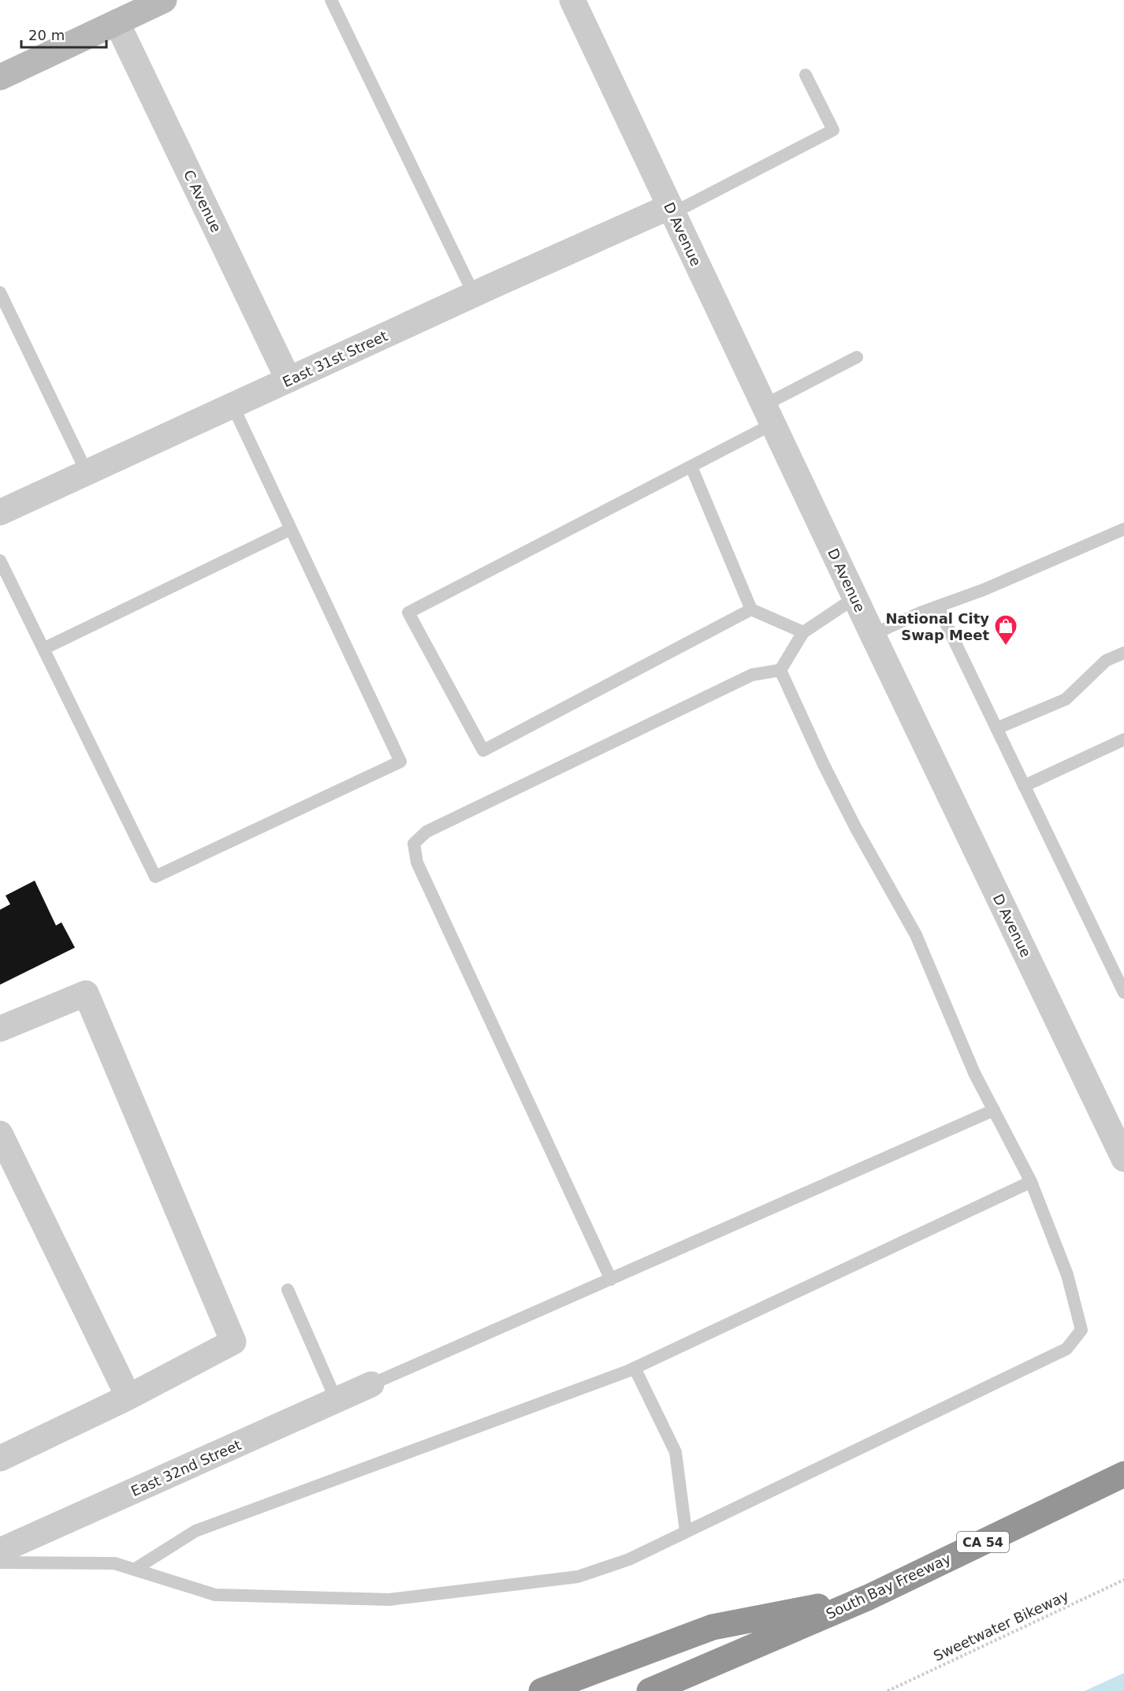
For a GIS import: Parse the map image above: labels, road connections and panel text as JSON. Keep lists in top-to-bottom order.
{
  "streets": {
    "highway": ["CA 54", "South Bay Freeway"],
    "street": [
      "C Avenue",
      "D Avenue",
      "East 31st Street",
      "East 32nd Street"
    ],
    "path": ["Sweetwater Bikeway"]
  },
  "crossings": [
    ["C Avenue", "East 31st Street"],
    ["D Avenue", "East 31st Street"]
  ],
  "places": {
    "shop": ["National City Swap Meet"]
  },
  "scale_bar": "20 m"
}
